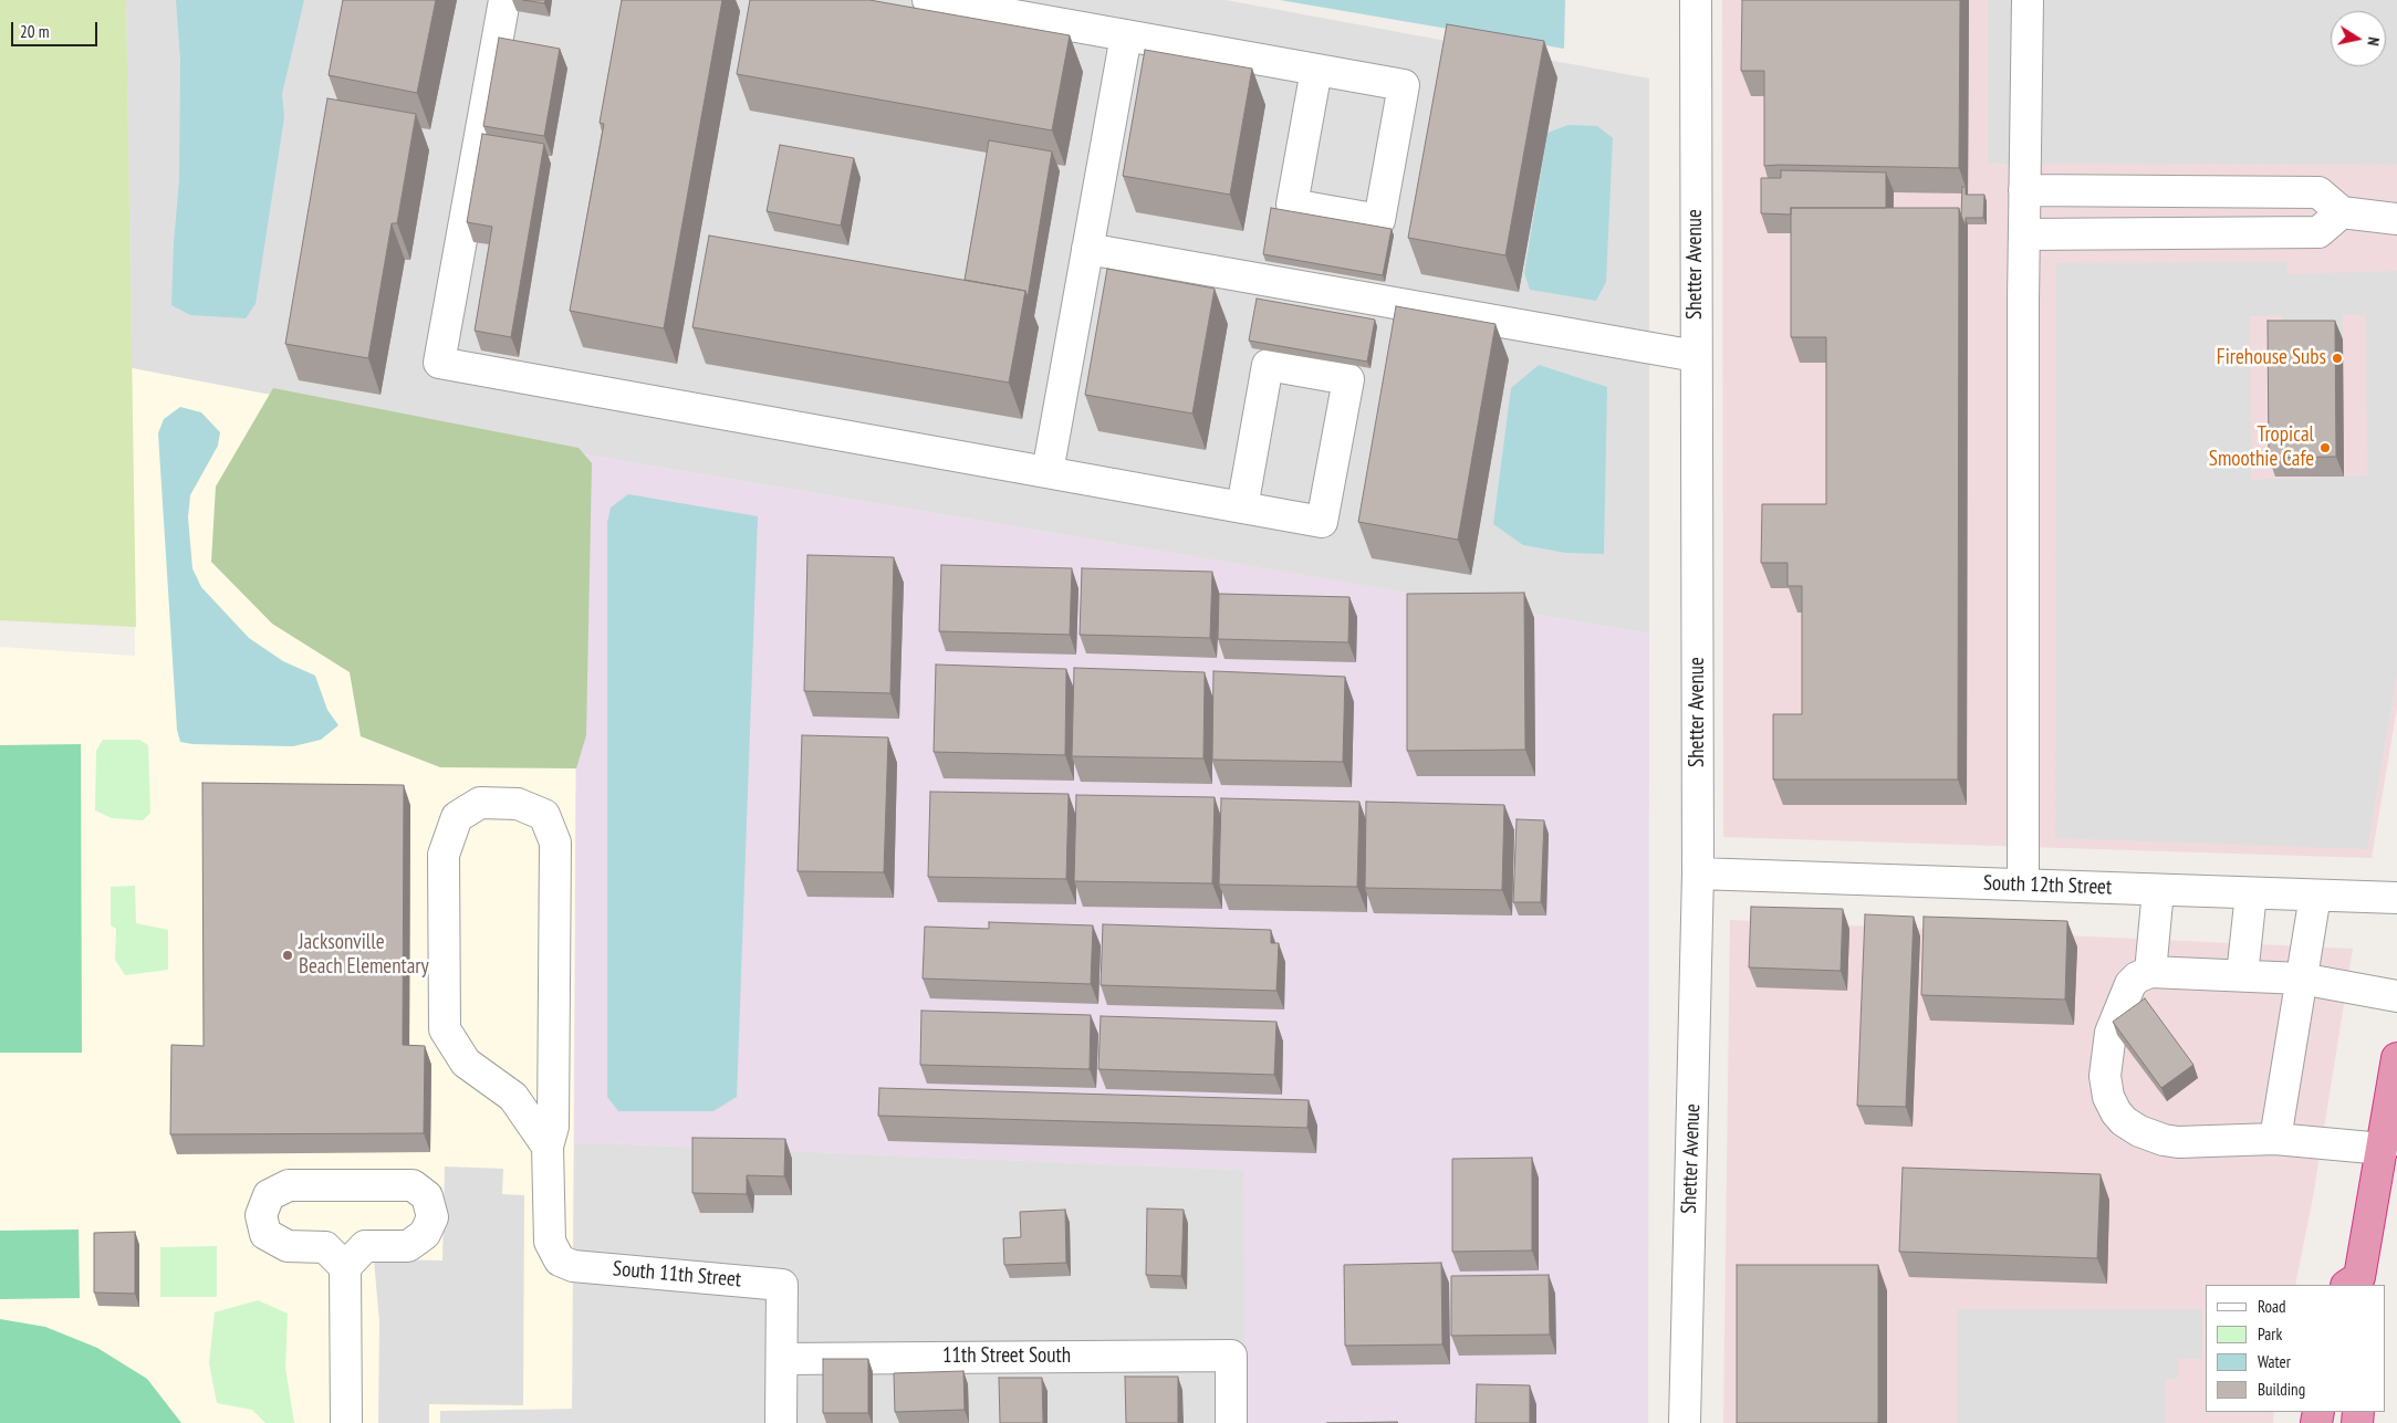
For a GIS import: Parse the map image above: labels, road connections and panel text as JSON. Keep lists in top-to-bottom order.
{
  "streets": {
    "street": [
      "Shetter Avenue",
      "South 12th Street",
      "South 11th Street",
      "11th Street South"
    ]
  },
  "crossings": [
    ["Shetter Avenue", "South 12th Street"],
    ["South 11th Street", "11th Street South"]
  ],
  "places": ["Firehouse Subs", "Tropical Smoothie Cafe", "Jacksonville Beach Elementary"],
  "legend": [
    "Road",
    "Park",
    "Water",
    "Building"
  ],
  "scale_bar": "20 m",
  "north": "right"
}
